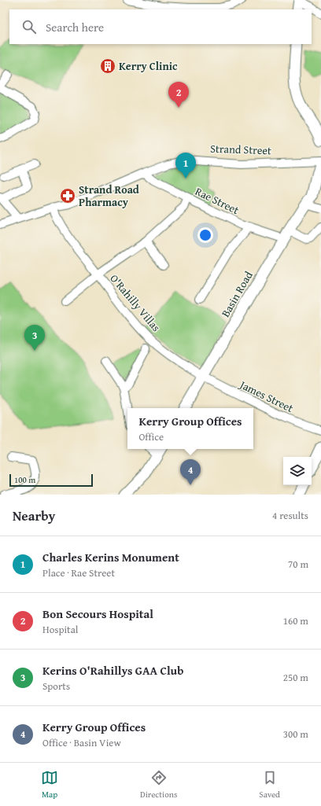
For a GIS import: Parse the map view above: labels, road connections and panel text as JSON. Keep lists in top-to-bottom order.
{
  "streets": {
    "main road": ["Basin Road"],
    "street": [
      "Strand Street",
      "Rae Street",
      "O'Rahilly Villas",
      "James Street"
    ]
  },
  "crossings": [
    ["Strand Street", "Rae Street"],
    ["Strand Street", "Basin Road"],
    ["Strand Street", "O'Rahilly Villas"],
    ["Rae Street", "Basin Road"],
    ["Rae Street", "O'Rahilly Villas"],
    ["Basin Road", "O'Rahilly Villas"],
    ["Basin Road", "James Street"],
    ["O'Rahilly Villas", "James Street"]
  ],
  "places": {
    "building": ["Kerry Clinic"],
    "pharmacy": ["Strand Road Pharmacy"]
  },
  "scale_bar": "100 m",
  "page": {
    "search": "Search here",
    "pins": [
      "2",
      "1",
      "3",
      "4"
    ],
    "popup": ["Kerry Group Offices", "Office"],
    "scale": "100 m",
    "heading": ["Nearby", "4 results"],
    "list": [
      {
        "mark": "1",
        "name": "Charles Kerins Monument",
        "note": "Place · Rae Street",
        "value": "70 m"
      },
      {
        "mark": "2",
        "name": "Bon Secours Hospital",
        "note": "Hospital",
        "value": "160 m"
      },
      {
        "mark": "3",
        "name": "Kerins O'Rahillys GAA Club",
        "note": "Sports",
        "value": "250 m"
      },
      {
        "mark": "4",
        "name": "Kerry Group Offices",
        "note": "Office · Basin View",
        "value": "300 m"
      }
    ],
    "nav": ["Map", "Directions", "Saved"]
  }
}
